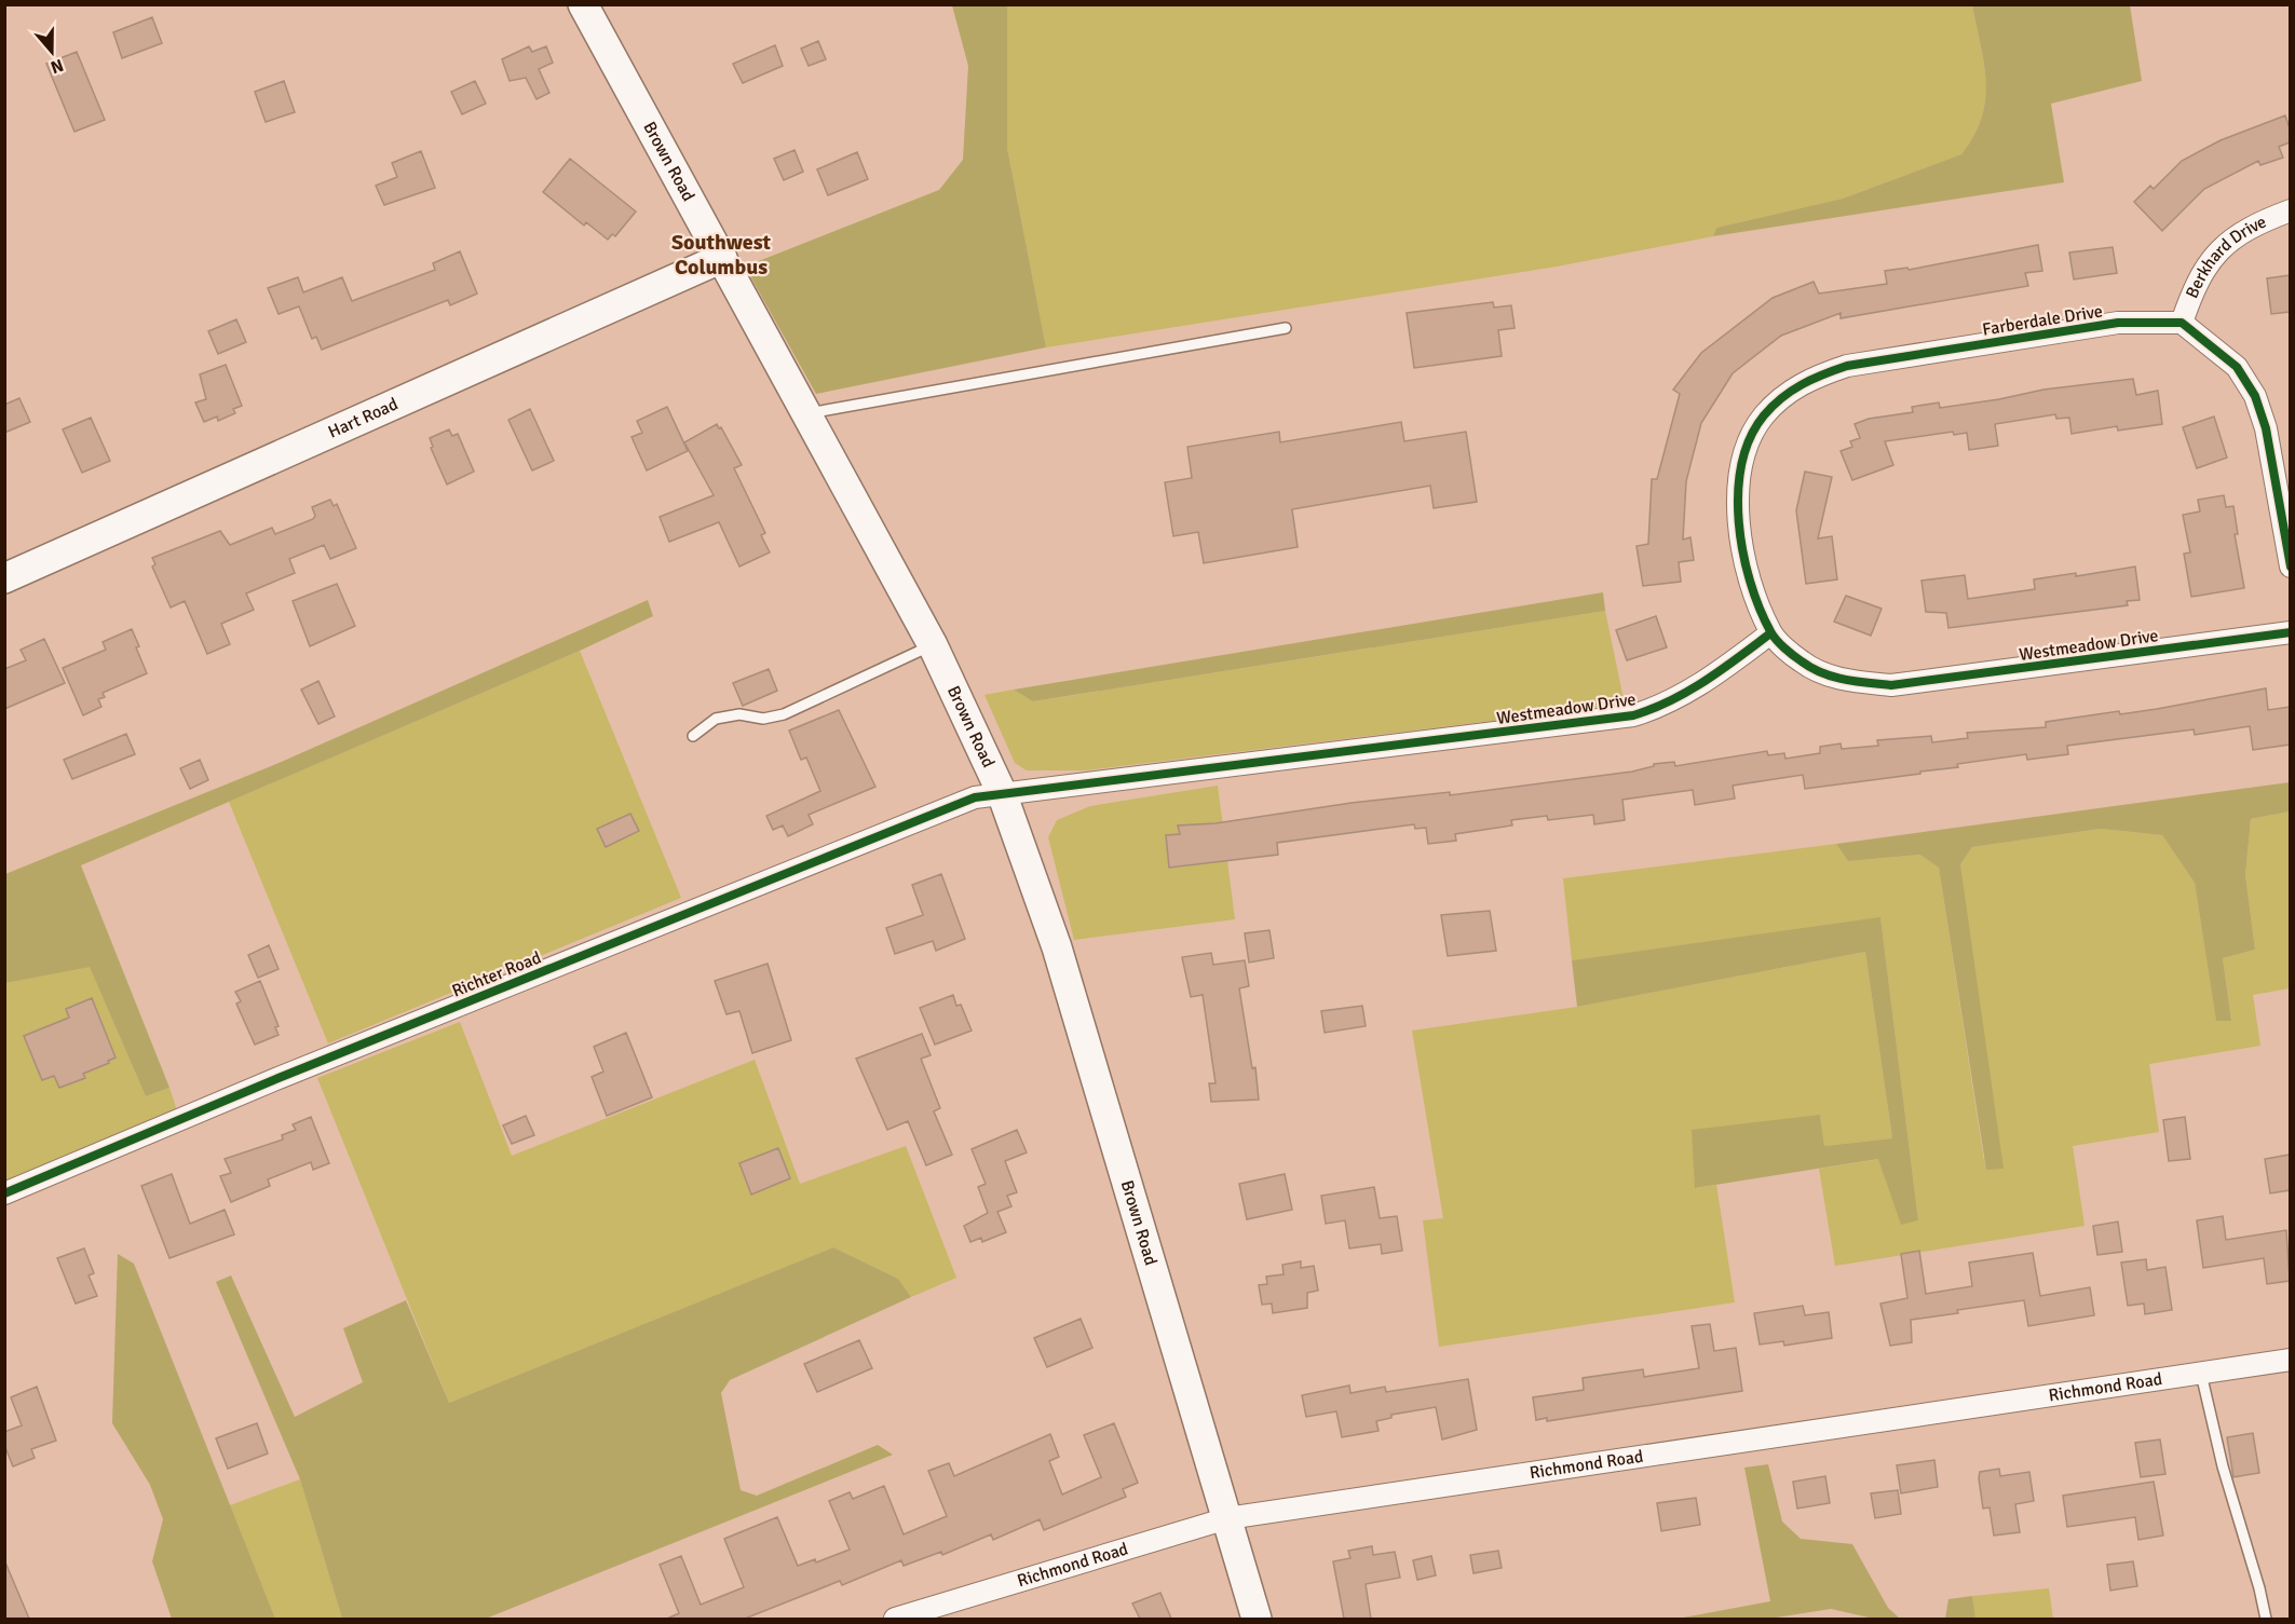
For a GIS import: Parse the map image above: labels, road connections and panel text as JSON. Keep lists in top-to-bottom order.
{
  "streets": {
    "main road": ["Brown Road", "Hart Road"],
    "street": [
      "Berkhard Drive",
      "Farberdale Drive",
      "Westmeadow Drive",
      "Richter Road",
      "Richmond Road"
    ]
  },
  "crossings": [
    ["Brown Road", "Hart Road"],
    ["Brown Road", "Westmeadow Drive"],
    ["Brown Road", "Richter Road"],
    ["Brown Road", "Richmond Road"],
    ["Berkhard Drive", "Farberdale Drive"],
    ["Farberdale Drive", "Westmeadow Drive"],
    ["Westmeadow Drive", "Richter Road"]
  ],
  "districts": ["Southwest Columbus"],
  "north": "bottom"
}
